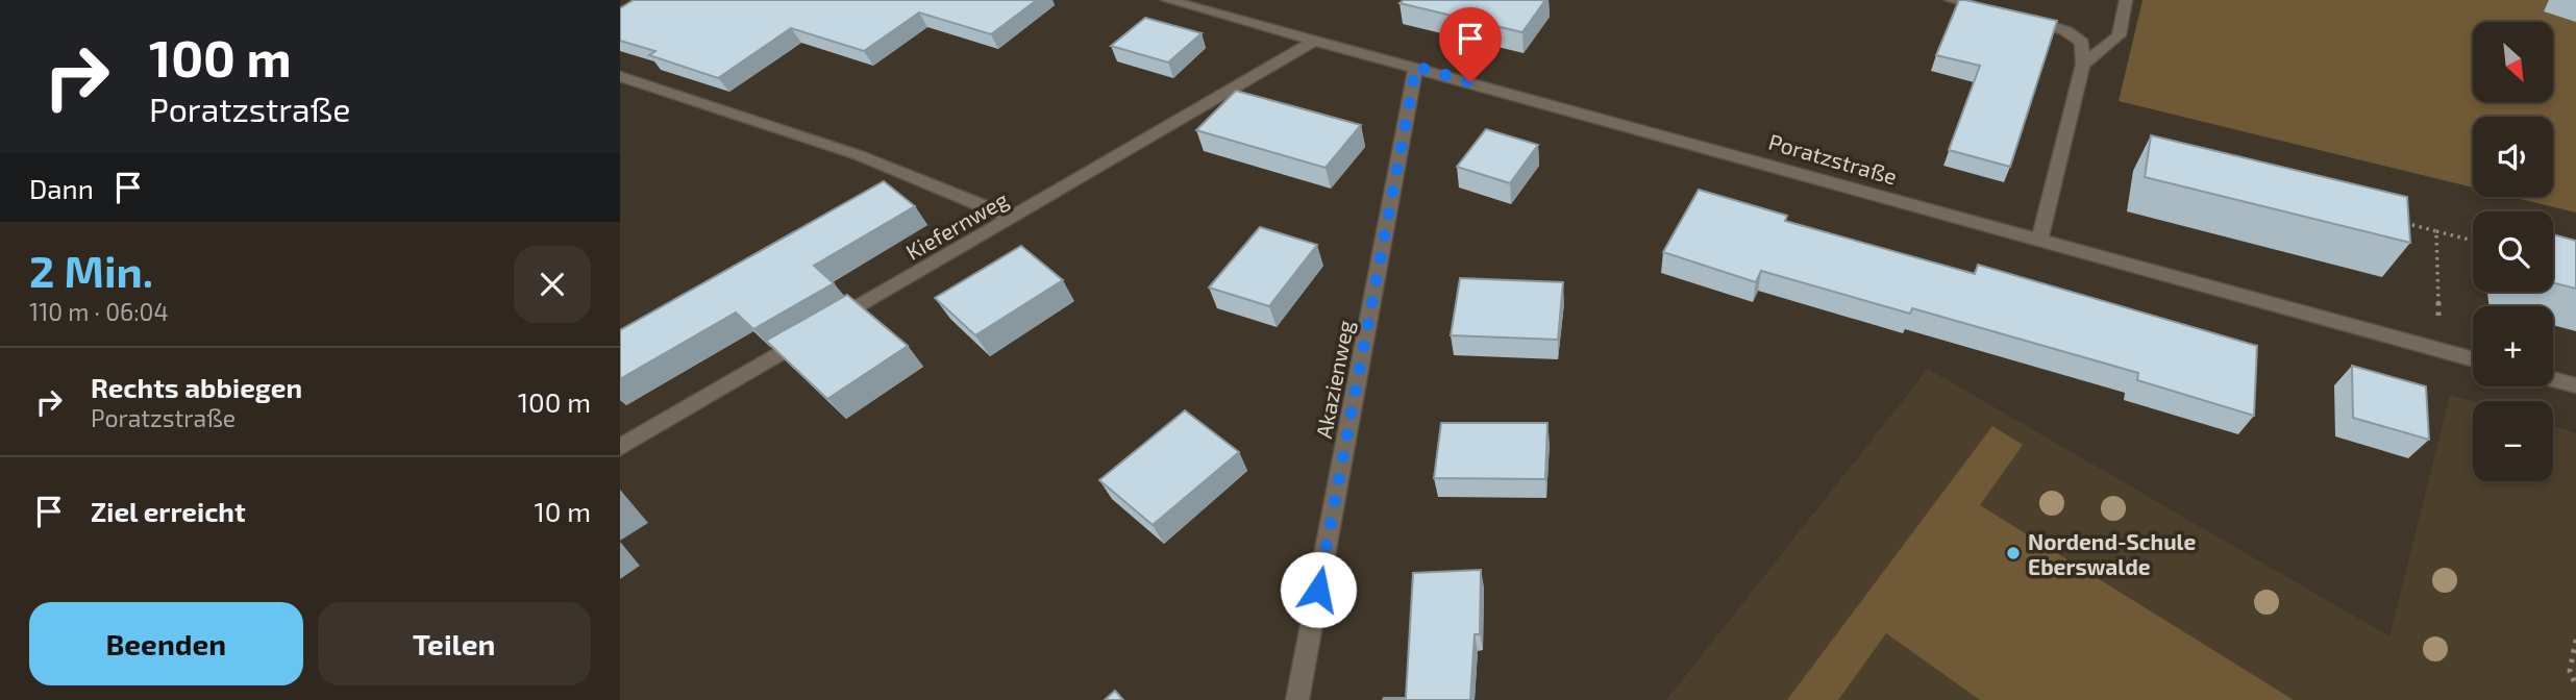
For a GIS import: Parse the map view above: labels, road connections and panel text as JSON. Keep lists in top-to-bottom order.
{
  "streets": {
    "street": ["Poratzstraße", "Kiefernweg", "Akazienweg"]
  },
  "crossings": [
    ["Poratzstraße", "Kiefernweg"],
    ["Poratzstraße", "Akazienweg"]
  ],
  "places": ["Nordend-Schule Eberswalde"],
  "north": "bottom right",
  "page": {
    "turn": ["100 m", "Poratzstraße"],
    "map_buttons": ["+", "−"],
    "then": "Dann",
    "heading": ["2 Min.", "110 m · 06:04"],
    "list": [
      {
        "name": "Rechts abbiegen",
        "note": "Poratzstraße",
        "value": "100 m"
      },
      {
        "name": "Ziel erreicht",
        "value": "10 m"
      }
    ],
    "buttons": ["Beenden", "Teilen"]
  }
}
